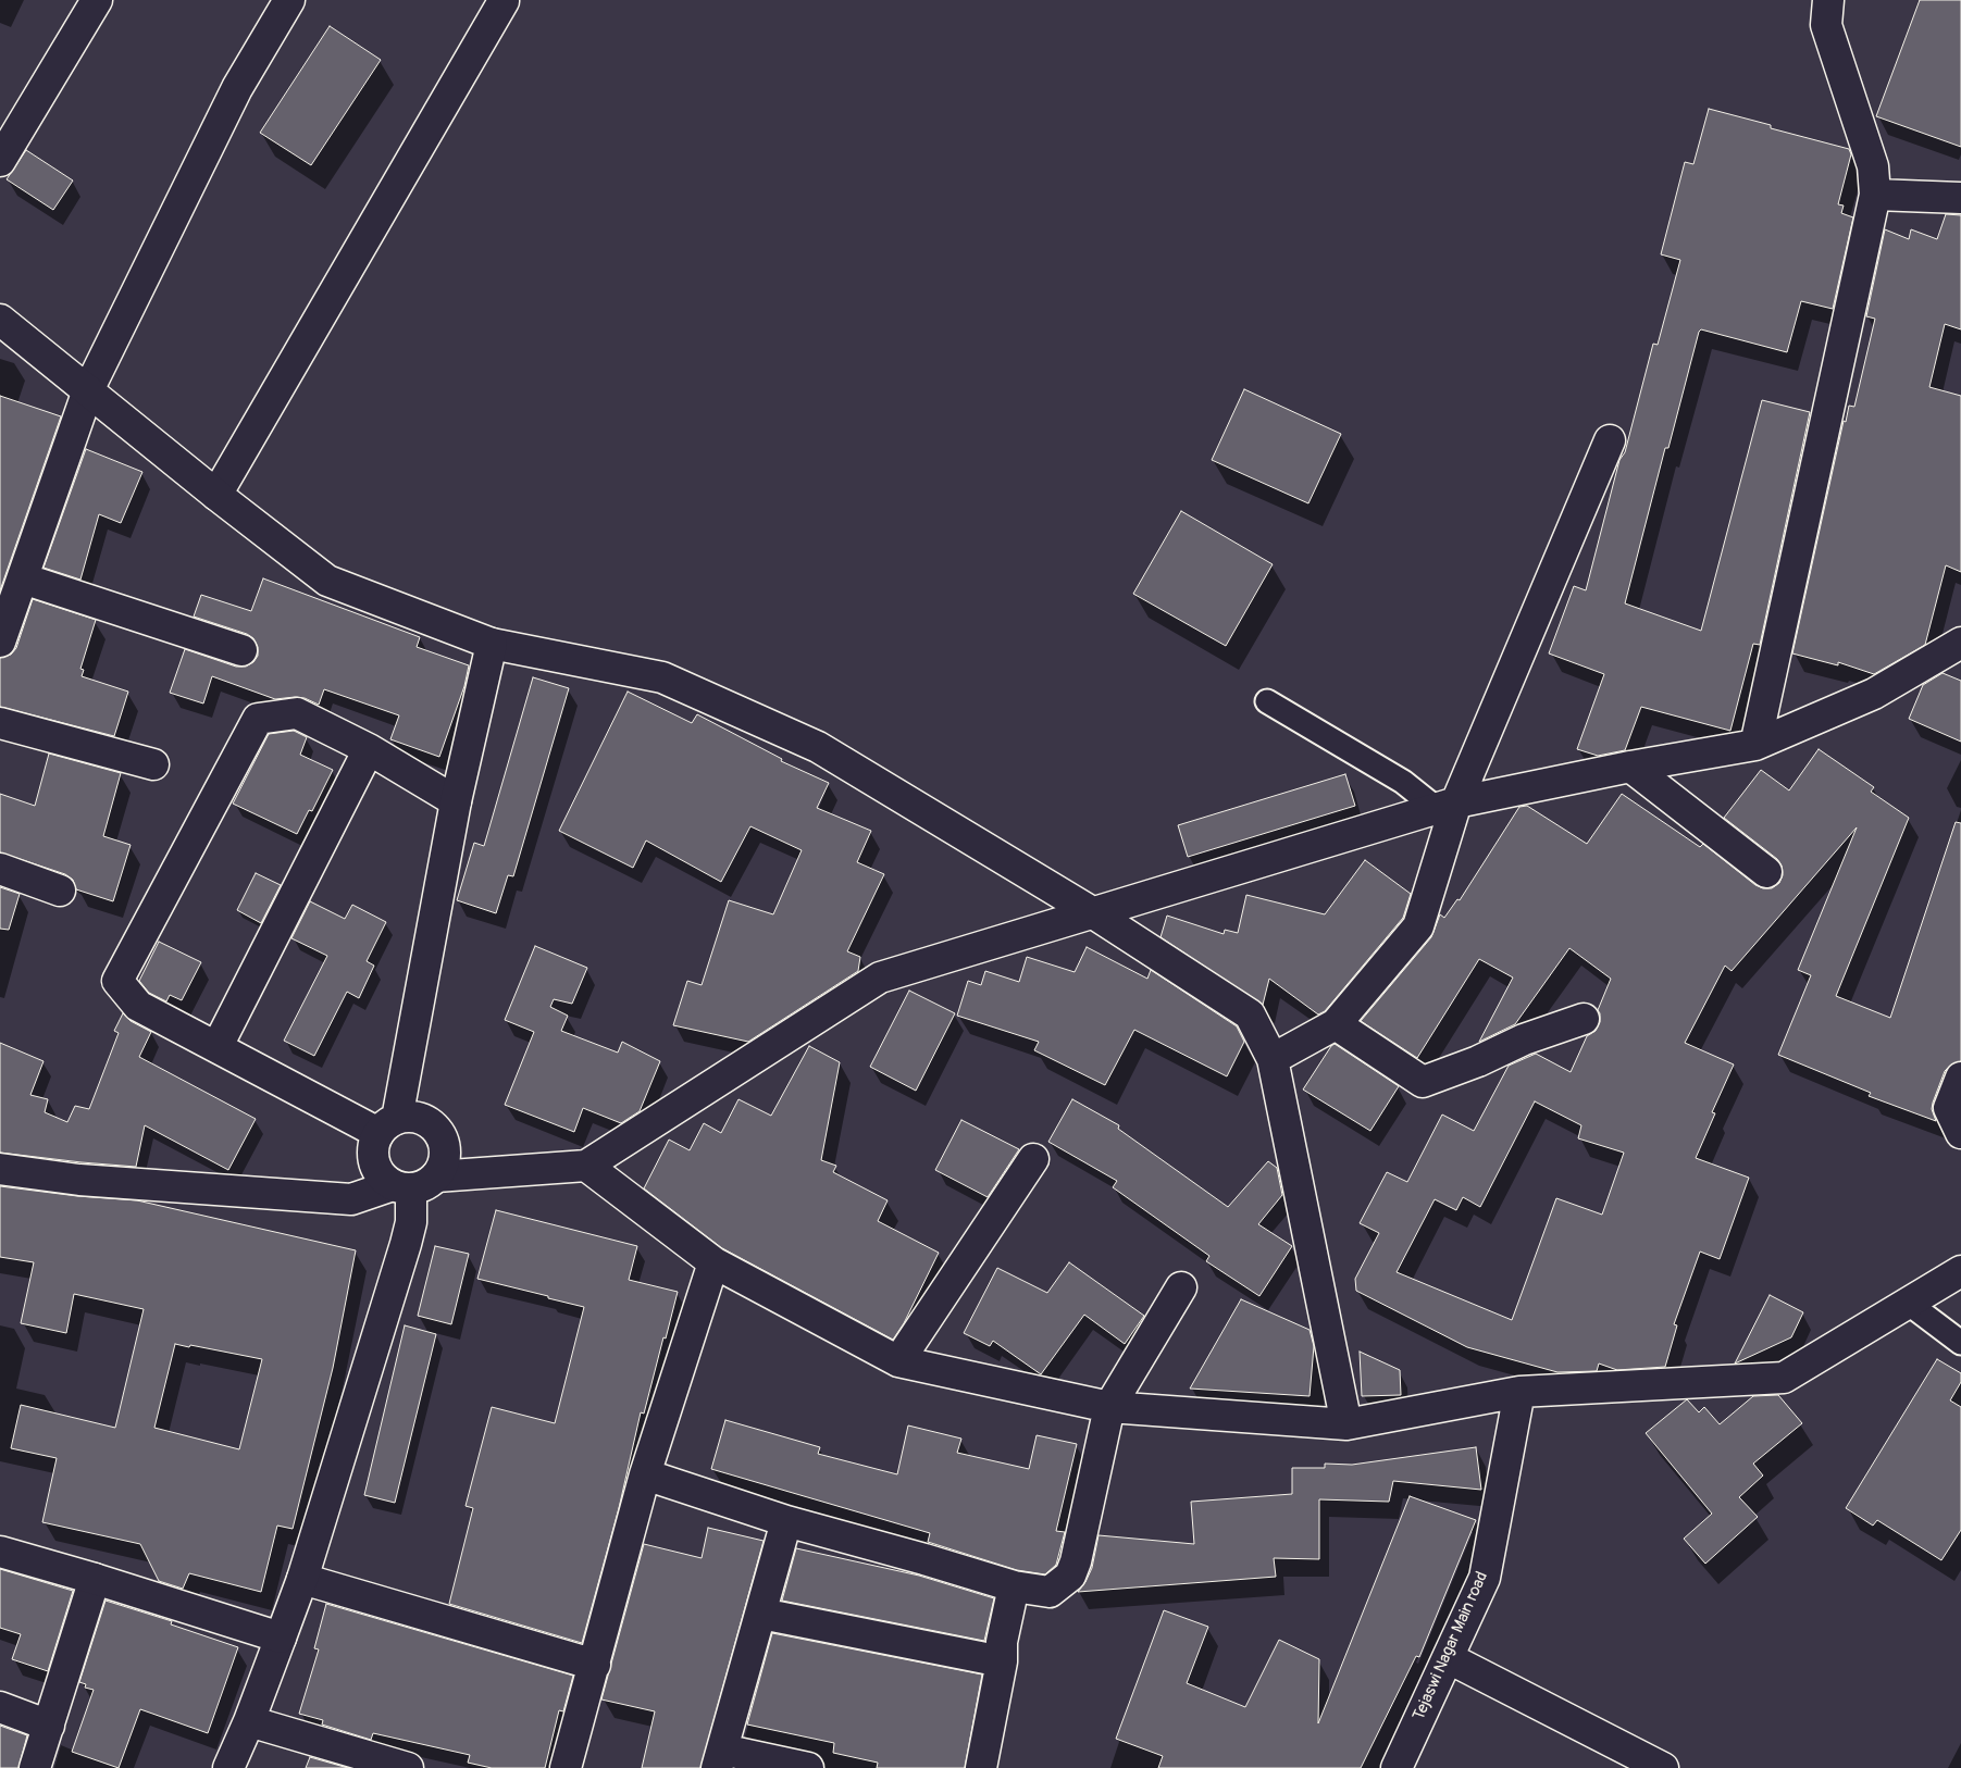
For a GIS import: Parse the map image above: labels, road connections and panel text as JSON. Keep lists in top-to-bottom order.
{
  "streets": {
    "street": ["Tejaswi Nagar Main road"]
  }
}
